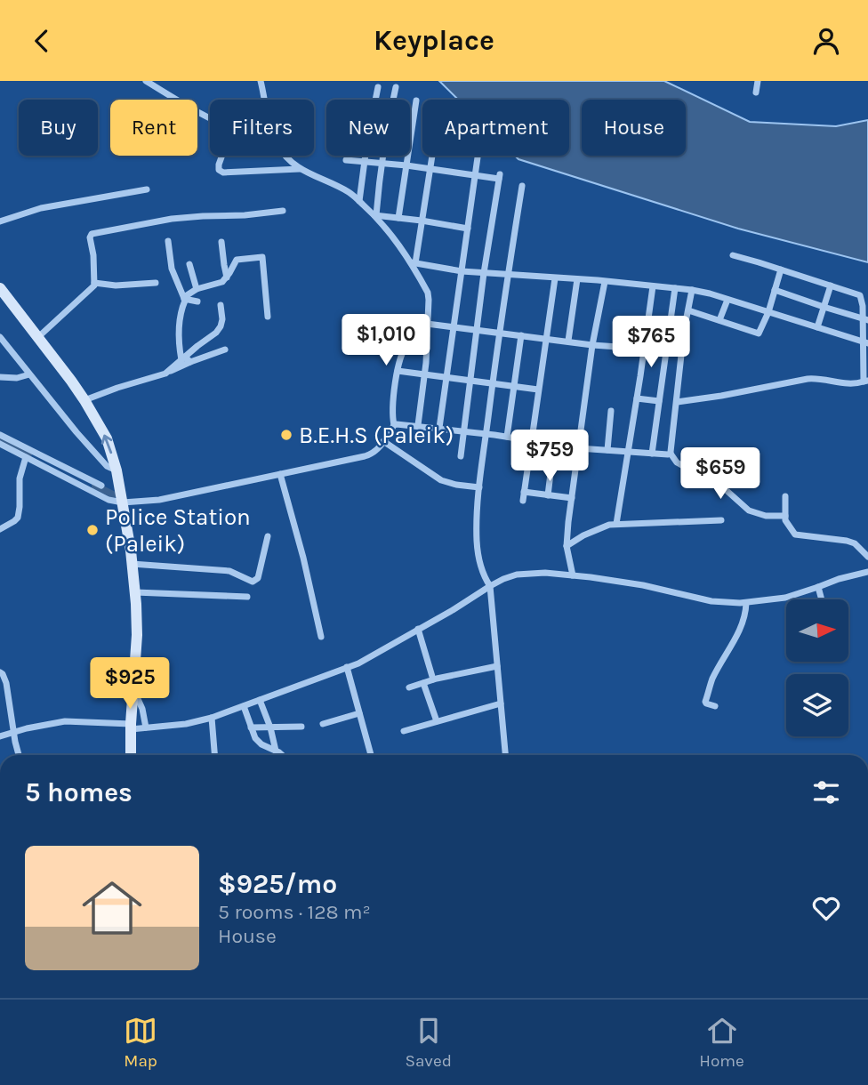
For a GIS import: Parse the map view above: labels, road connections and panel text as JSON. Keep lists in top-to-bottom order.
{
  "places": ["B.E.H.S (Paleik)", "Police Station (Paleik)"],
  "north": "right",
  "page": {
    "header": "Keyplace",
    "chip": [
      "Buy",
      "Rent",
      "Filters",
      "New",
      "Apartment",
      "House"
    ],
    "price": [
      "$1,010",
      "$765",
      "$759",
      "$659",
      "$925"
    ],
    "heading": "5 homes",
    "list": [
      {
        "name": "$925/mo",
        "note": "5 rooms · 128 m² · House"
      }
    ],
    "tabs": ["Map", "Saved", "Home"]
  }
}
